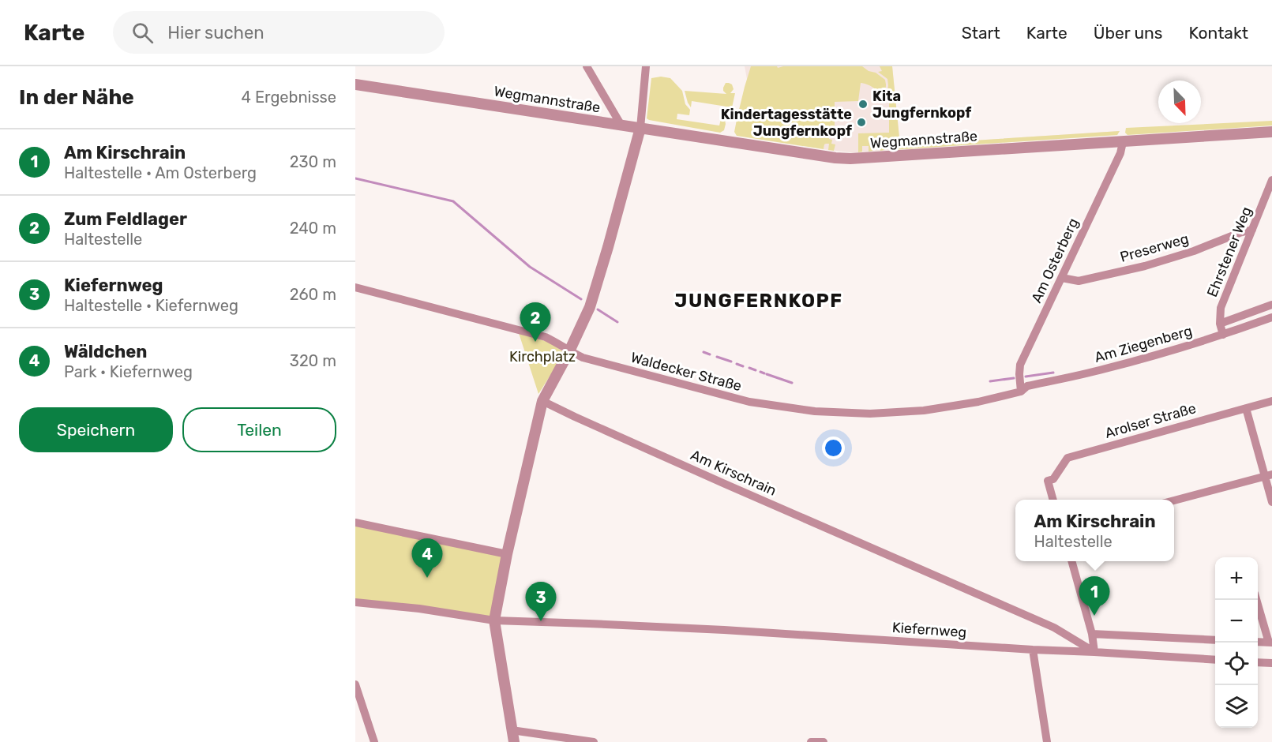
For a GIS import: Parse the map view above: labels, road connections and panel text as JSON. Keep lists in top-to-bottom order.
{
  "streets": {
    "street": [
      "Wegmannstraße",
      "Preserweg",
      "Ehrstener Weg",
      "Am Osterberg",
      "Am Ziegenberg",
      "Waldecker Straße",
      "Arolser Straße",
      "Am Kirschrain",
      "Kiefernweg"
    ]
  },
  "crossings": [
    ["Wegmannstraße", "Am Osterberg"],
    ["Preserweg", "Ehrstener Weg"],
    ["Preserweg", "Am Osterberg"],
    ["Ehrstener Weg", "Am Ziegenberg"],
    ["Am Osterberg", "Am Ziegenberg"],
    ["Am Osterberg", "Waldecker Straße"],
    ["Am Ziegenberg", "Waldecker Straße"],
    ["Am Kirschrain", "Kiefernweg"]
  ],
  "districts": ["JUNGFERNKOPF"],
  "parks": ["Kirchplatz"],
  "places": ["Kita Jungfernkopf", "Kindertagesstätte Jungfernkopf"],
  "north": "bottom right",
  "page": {
    "header": "Karte",
    "search": "Hier suchen",
    "nav": [
      "Start",
      "Karte",
      "Über uns",
      "Kontakt"
    ],
    "heading": ["In der Nähe", "4 Ergebnisse"],
    "list": [
      {
        "mark": "1",
        "name": "Am Kirschrain",
        "note": "Haltestelle · Am Osterberg",
        "value": "230 m"
      },
      {
        "mark": "2",
        "name": "Zum Feldlager",
        "note": "Haltestelle",
        "value": "240 m"
      },
      {
        "mark": "3",
        "name": "Kiefernweg",
        "note": "Haltestelle · Kiefernweg",
        "value": "260 m"
      },
      {
        "mark": "4",
        "name": "Wäldchen",
        "note": "Park · Kiefernweg",
        "value": "320 m"
      }
    ],
    "pins": [
      "2",
      "4",
      "1",
      "3"
    ],
    "buttons": ["Speichern", "Teilen"],
    "popup": ["Am Kirschrain", "Haltestelle"],
    "map_buttons": ["+", "−"]
  }
}
